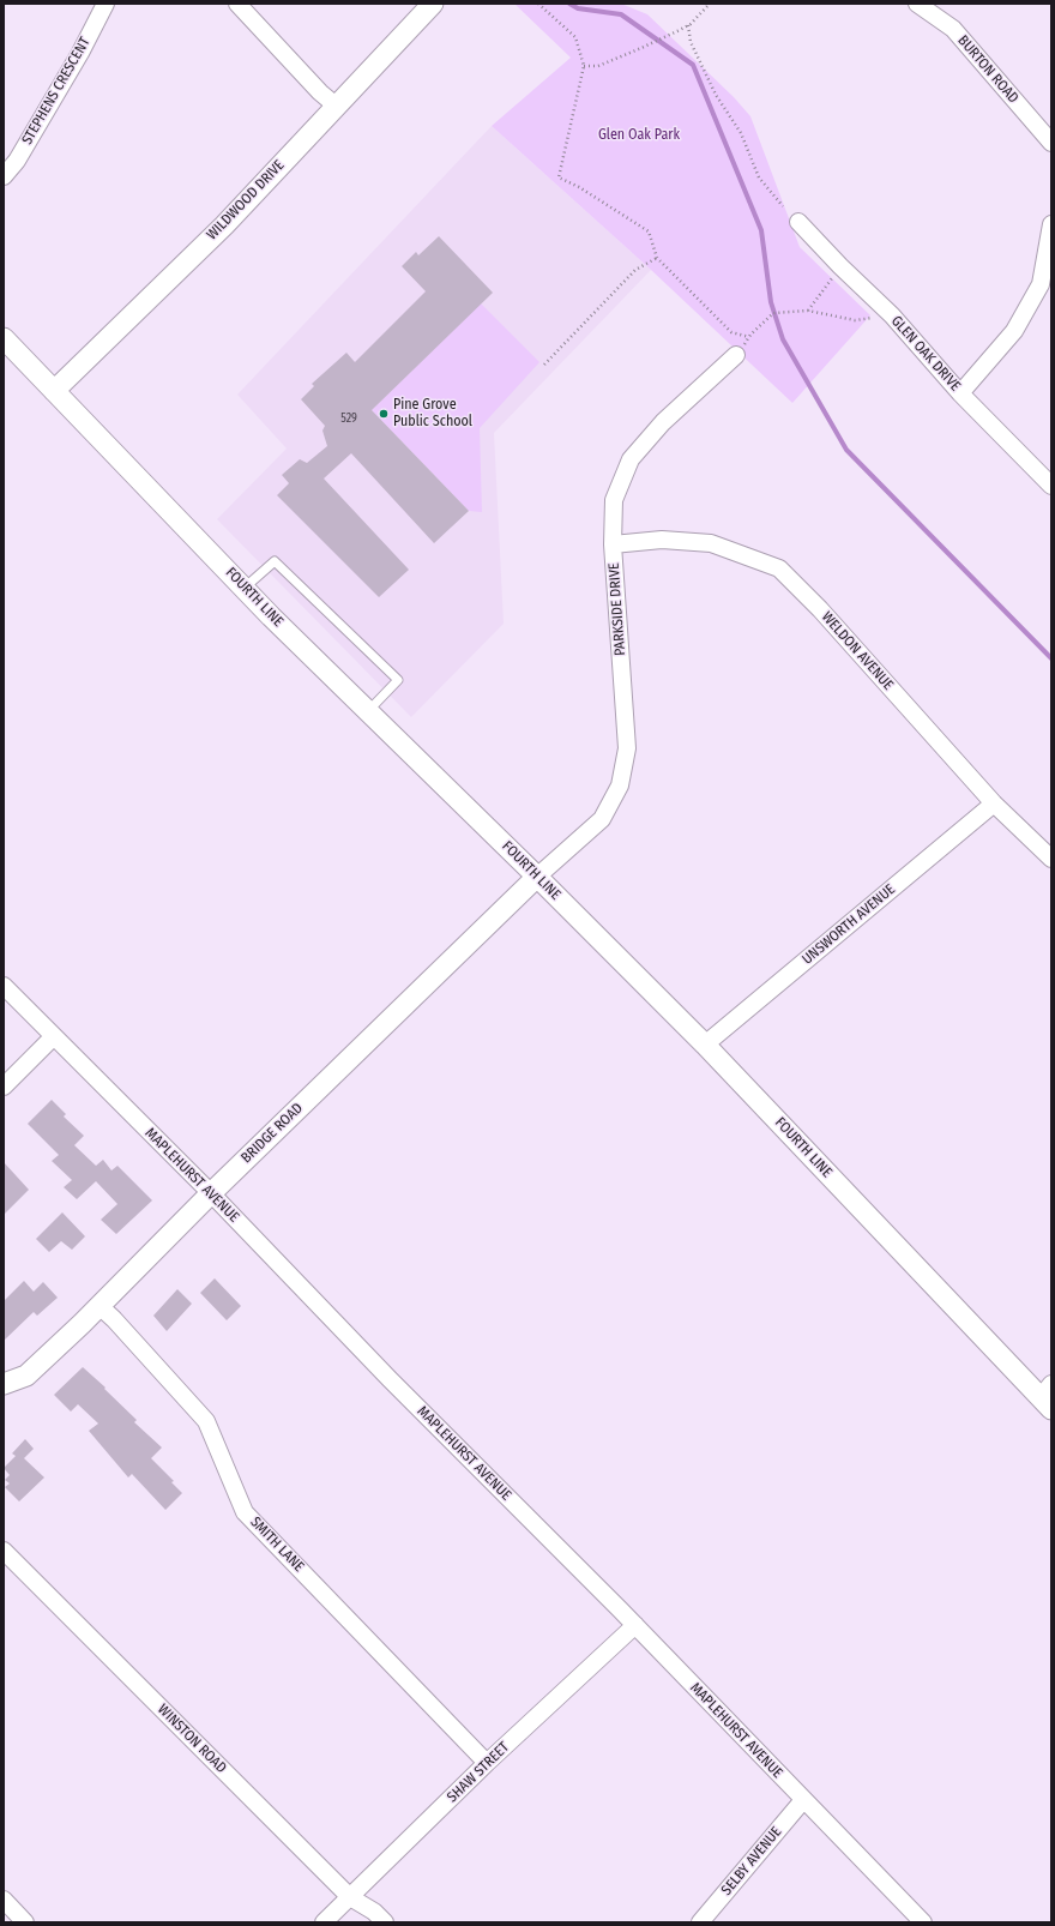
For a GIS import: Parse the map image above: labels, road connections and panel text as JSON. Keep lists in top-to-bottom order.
{
  "streets": {
    "street": [
      "BURTON ROAD",
      "STEPHENS CRESCENT",
      "WILDWOOD DRIVE",
      "GLEN OAK DRIVE",
      "FOURTH LINE",
      "PARKSIDE DRIVE",
      "WELDON AVENUE",
      "UNSWORTH AVENUE",
      "BRIDGE ROAD",
      "MAPLEHURST AVENUE",
      "SMITH LANE",
      "WINSTON ROAD",
      "SHAW STREET",
      "SELBY AVENUE"
    ]
  },
  "crossings": [
    ["WILDWOOD DRIVE", "FOURTH LINE"],
    ["FOURTH LINE", "PARKSIDE DRIVE"],
    ["FOURTH LINE", "UNSWORTH AVENUE"],
    ["FOURTH LINE", "BRIDGE ROAD"],
    ["PARKSIDE DRIVE", "WELDON AVENUE"],
    ["PARKSIDE DRIVE", "BRIDGE ROAD"],
    ["WELDON AVENUE", "UNSWORTH AVENUE"],
    ["BRIDGE ROAD", "MAPLEHURST AVENUE"],
    ["BRIDGE ROAD", "SMITH LANE"],
    ["MAPLEHURST AVENUE", "SHAW STREET"],
    ["MAPLEHURST AVENUE", "SELBY AVENUE"],
    ["SMITH LANE", "SHAW STREET"],
    ["WINSTON ROAD", "SHAW STREET"]
  ],
  "parks": ["Glen Oak Park"],
  "places": ["Pine Grove Public School"],
  "house_numbers": ["529"]
}
